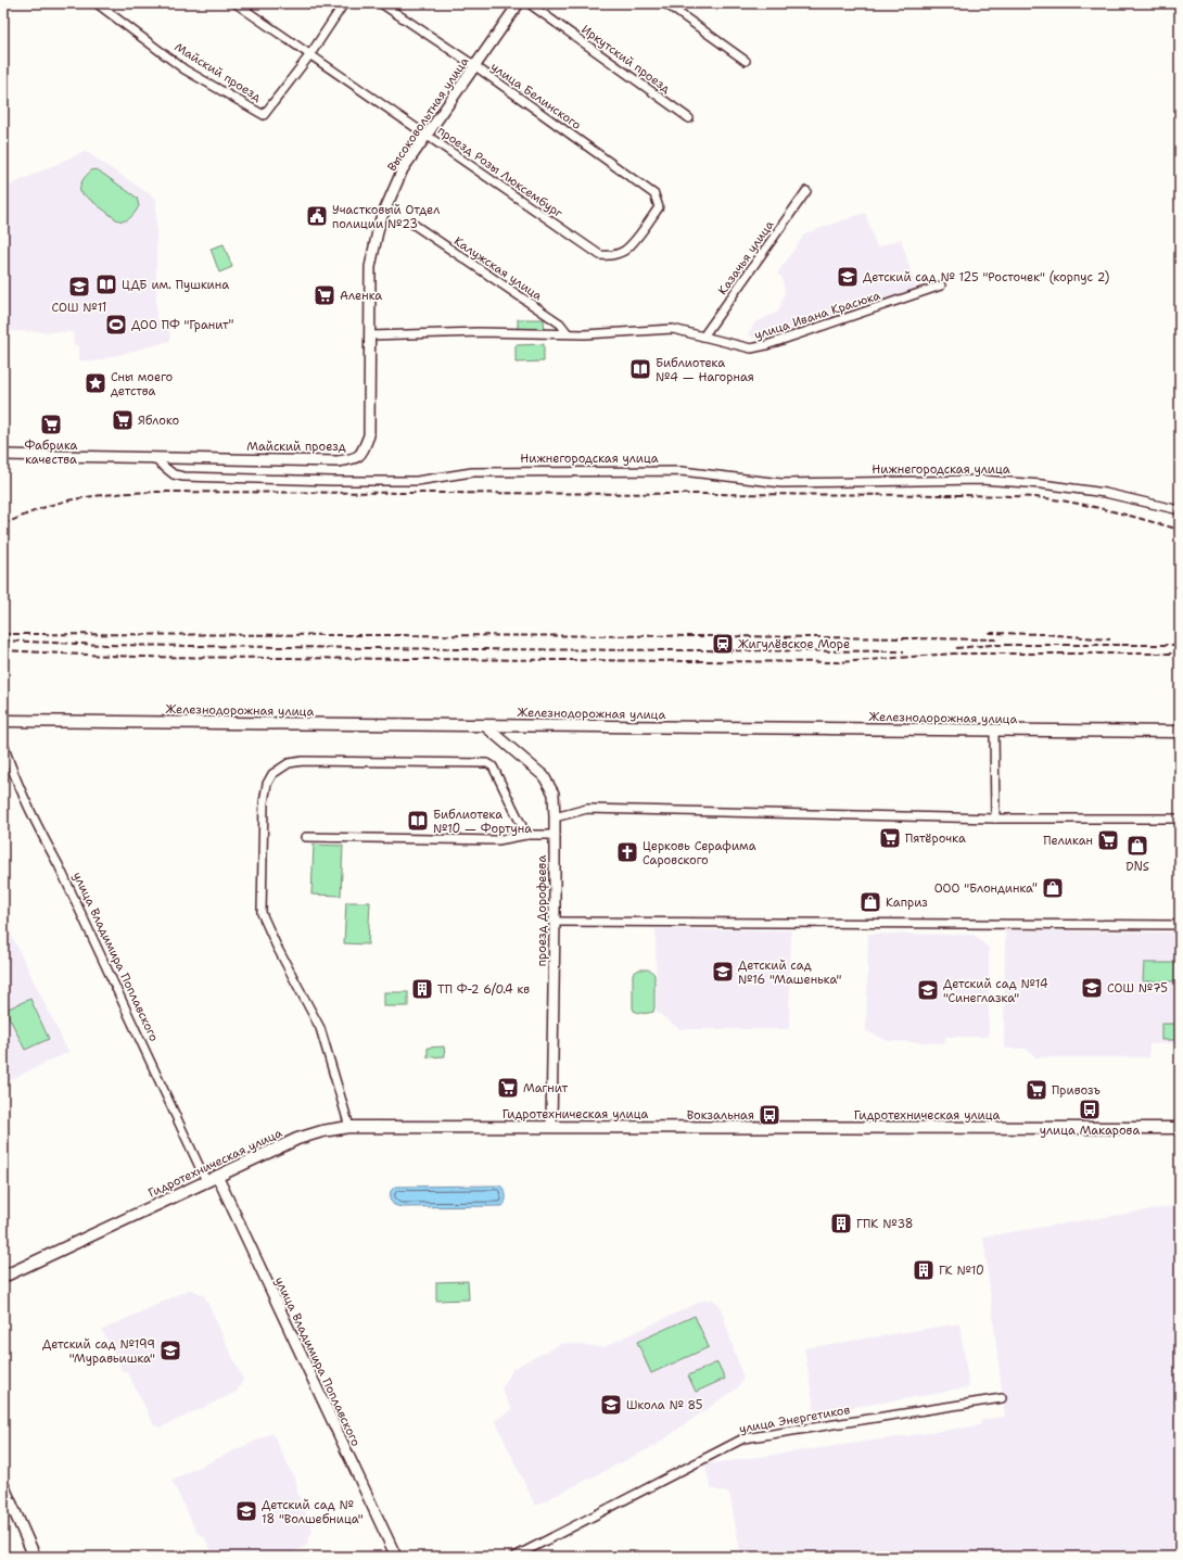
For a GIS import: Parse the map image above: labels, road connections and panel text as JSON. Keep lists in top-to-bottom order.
{
  "streets": {
    "main road": ["Железнодорожная улица", "Гидротехническая улица"],
    "street": [
      "Иркутский проезд",
      "Майский проезд",
      "улица Белинского",
      "Высоковольтная улица",
      "проезд Розы Люксембург",
      "Казачья улица",
      "Калужская улица",
      "улица Ивана Красюка",
      "Нижнегородская улица",
      "проезд Дорофеева",
      "улица Владимира Поплавского",
      "улица Энергетиков"
    ]
  },
  "crossings": [
    ["Майский проезд", "Высоковольтная улица"],
    ["Майский проезд", "проезд Розы Люксембург"],
    ["Майский проезд", "улица Ивана Красюка"],
    ["Майский проезд", "Нижнегородская улица"],
    ["улица Белинского", "Высоковольтная улица"],
    ["улица Белинского", "проезд Розы Люксембург"],
    ["Высоковольтная улица", "проезд Розы Люксембург"],
    ["Казачья улица", "улица Ивана Красюка"],
    ["Калужская улица", "улица Ивана Красюка"],
    ["Железнодорожная улица", "проезд Дорофеева"],
    ["проезд Дорофеева", "Гидротехническая улица"],
    ["улица Владимира Поплавского", "Гидротехническая улица"]
  ],
  "places": {
    "public building": ["Участковый Отдел полиции №23"],
    "school or university": [
      "Детский сад № 125 \"Росточек\" (корпус 2)",
      "СОШ №11",
      "Детский сад №16 \"Машенька\"",
      "СОШ №75",
      "Детский сад №14 \"Синеглазка\"",
      "Детский сад №199 \"Муравьишка\"",
      "Школа № 85",
      "Детский сад № 18 \"Волшебница\""
    ],
    "library": ["ЦДБ им. Пушкина", "Библиотека №4 — Нагорная", "Библиотека №10 — Фортуна"],
    "supermarket": [
      "Аленка",
      "Яблоко",
      "Фабрика качества",
      "Пятёрочка",
      "Пеликан",
      "Магнит",
      "Привозъ"
    ],
    "sports": ["ДОО ПФ \"Гранит\""],
    "place": ["Сны моего детства"],
    "station": ["Жигулёвское Море"],
    "shop": ["DNS", "ООО \"Блондинка\"", "Каприз"],
    "church": ["Церковь Серафима Саровского"],
    "building": ["ТП Ф-2 6/0.4 кв", "ГПК №38", "ГК №10"],
    "bus stop": ["улица Макарова", "Вокзальная"]
  }
}
